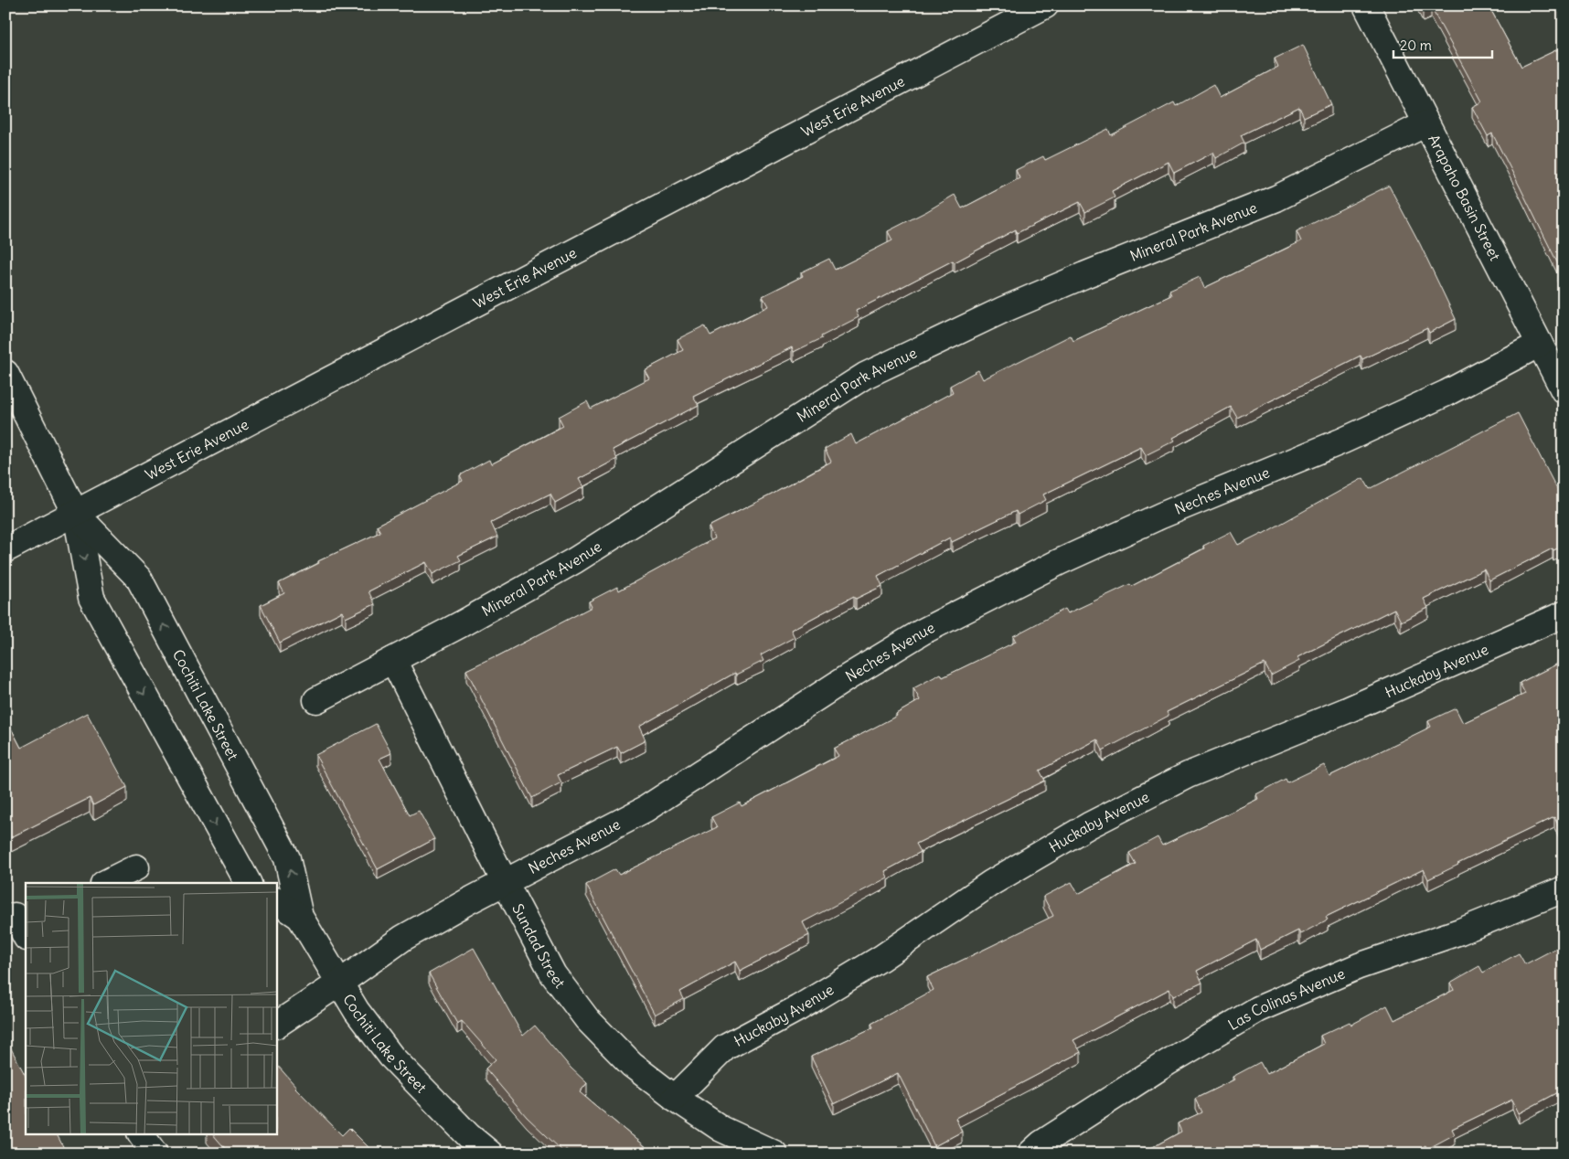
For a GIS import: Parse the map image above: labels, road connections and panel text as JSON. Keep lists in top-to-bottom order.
{
  "streets": {
    "street": [
      "West Erie Avenue",
      "Arapaho Basin Street",
      "Mineral Park Avenue",
      "Neches Avenue",
      "Huckaby Avenue",
      "Cochiti Lake Street",
      "Sundad Street",
      "Las Colinas Avenue"
    ]
  },
  "crossings": [
    ["West Erie Avenue", "Cochiti Lake Street"],
    ["Arapaho Basin Street", "Mineral Park Avenue"],
    ["Arapaho Basin Street", "Neches Avenue"],
    ["Mineral Park Avenue", "Sundad Street"],
    ["Neches Avenue", "Cochiti Lake Street"],
    ["Neches Avenue", "Sundad Street"],
    ["Huckaby Avenue", "Sundad Street"]
  ],
  "scale_bar": "20 m"
}
